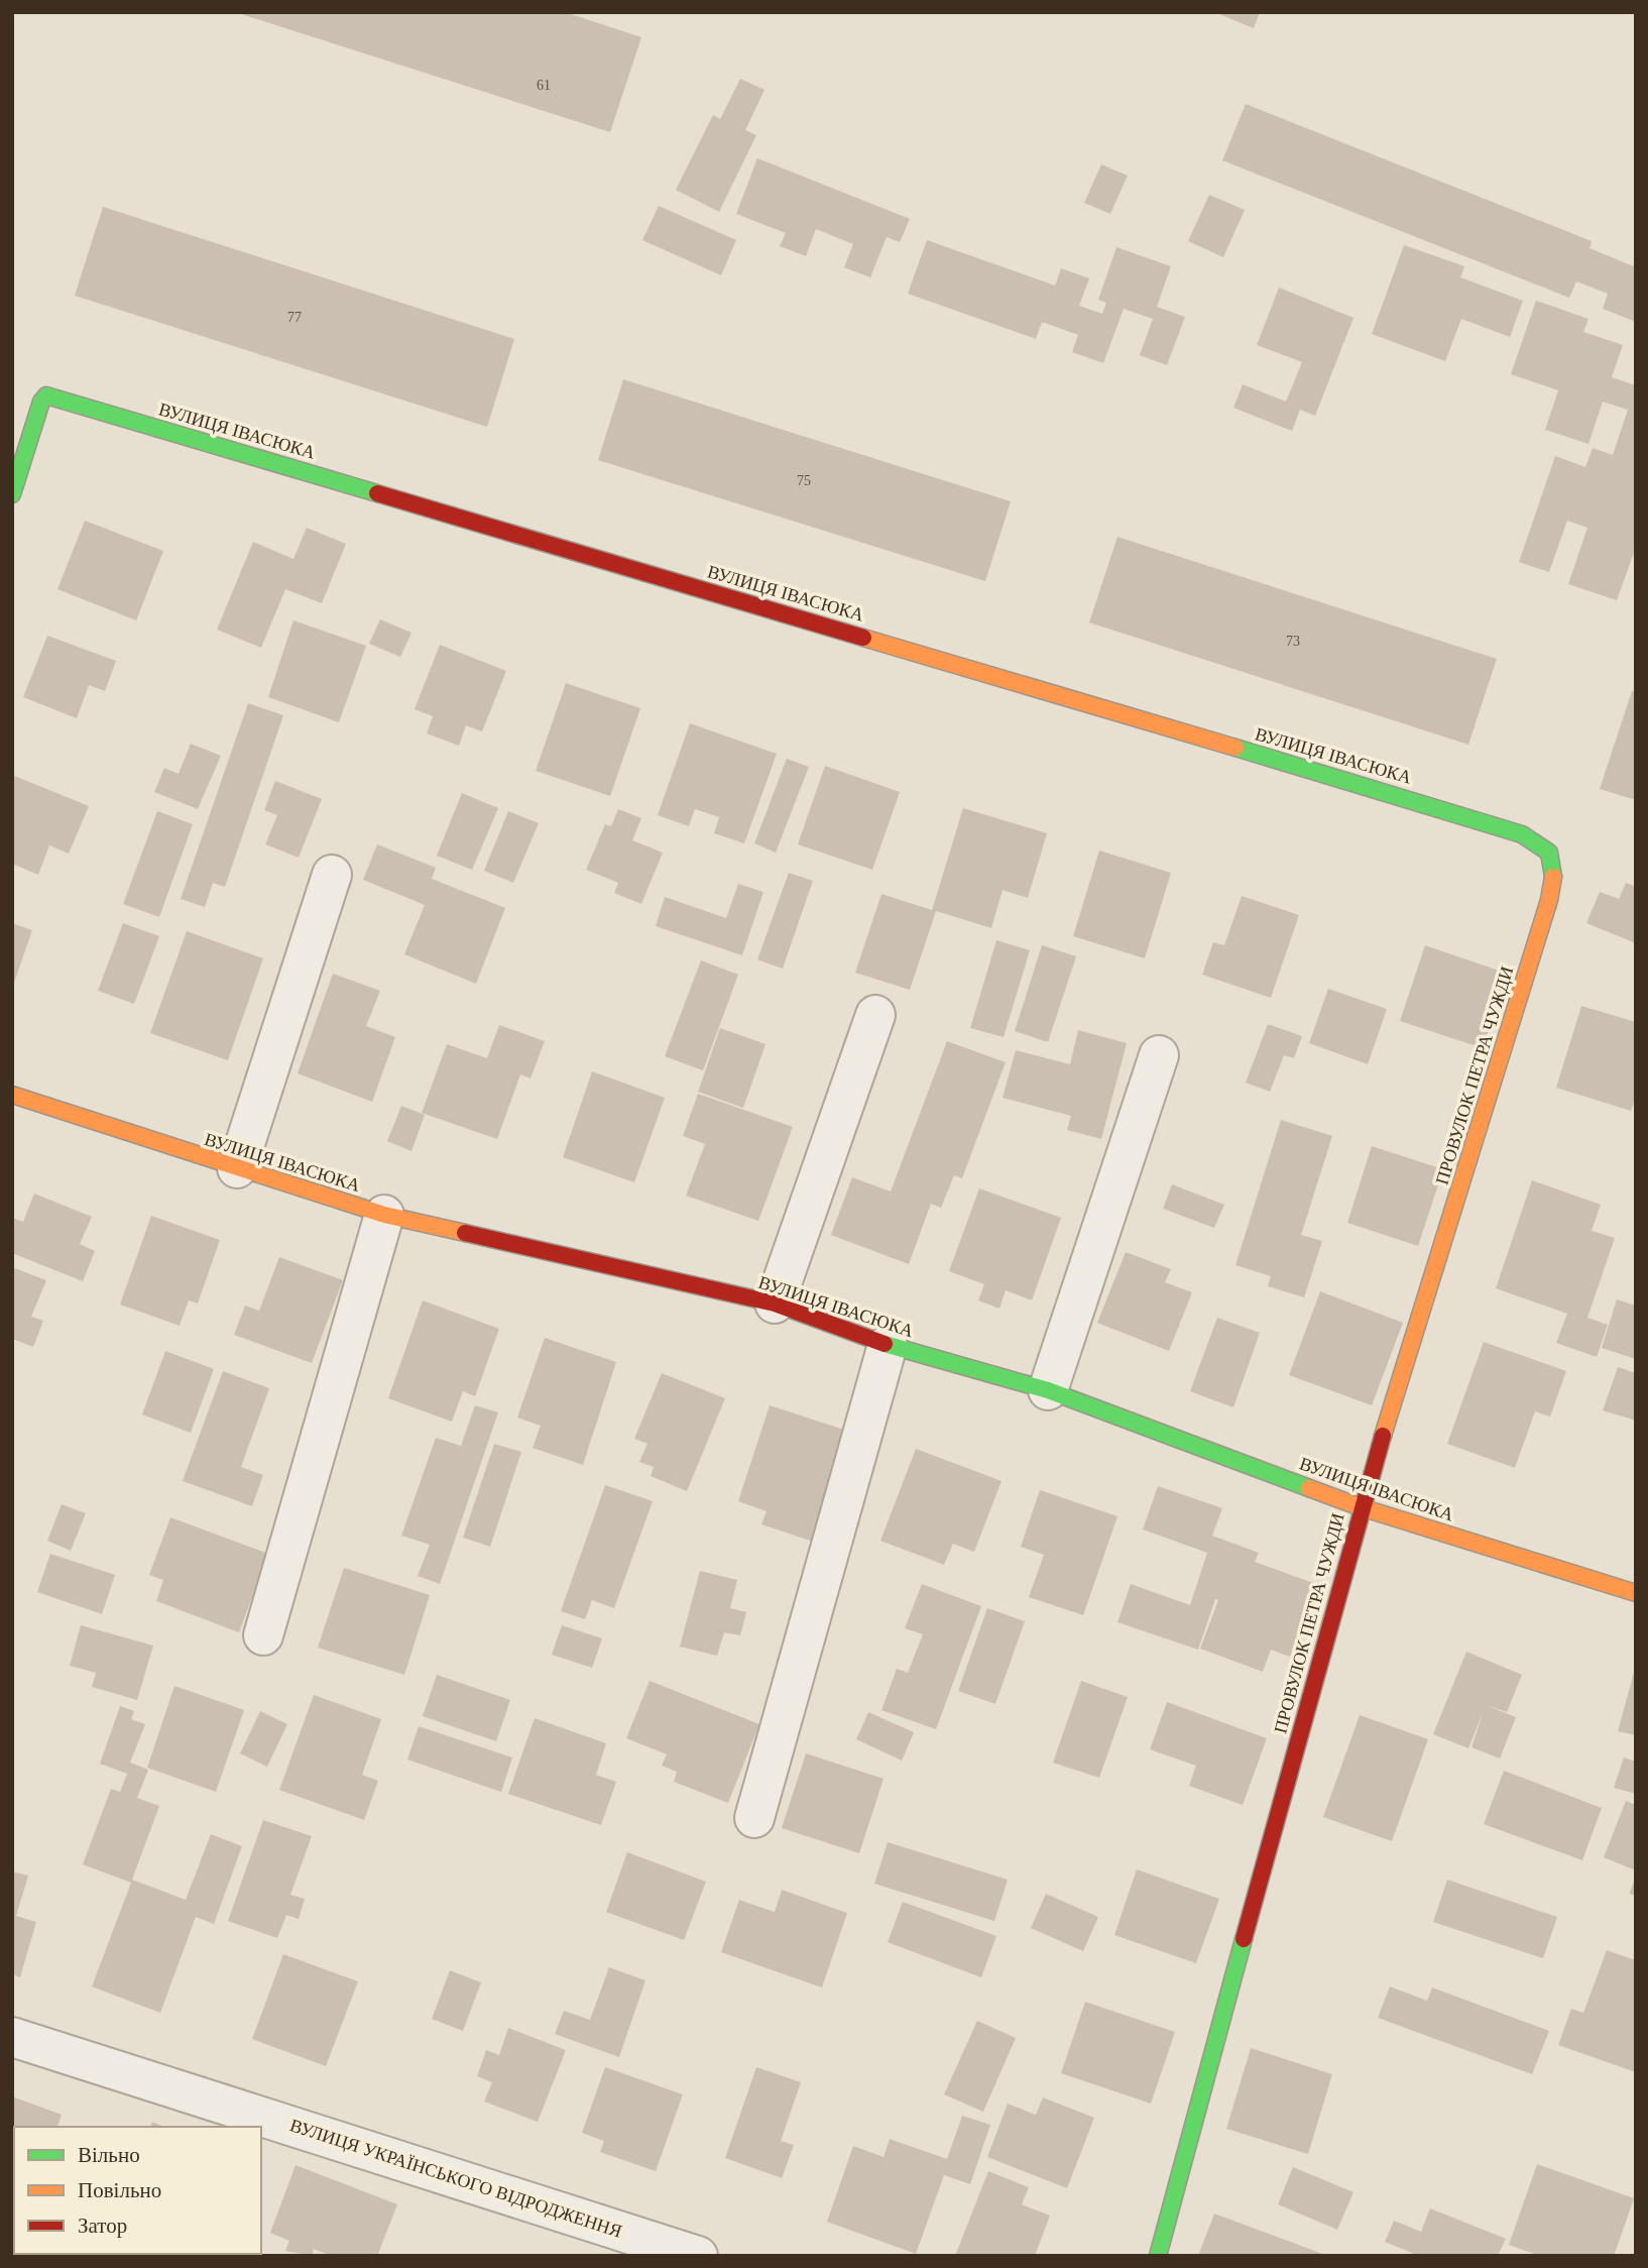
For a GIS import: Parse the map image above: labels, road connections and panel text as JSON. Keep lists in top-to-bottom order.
{
  "streets": {
    "street": ["ВУЛИЦЯ ІВАСЮКА", "ПРОВУЛОК ПЕТРА ЧУЖДИ", "ВУЛИЦЯ УКРАЇНСЬКОГО ВІДРОДЖЕННЯ"]
  },
  "crossings": [
    ["ВУЛИЦЯ ІВАСЮКА", "ПРОВУЛОК ПЕТРА ЧУЖДИ"]
  ],
  "house_numbers": [
    "61",
    "77",
    "75",
    "73"
  ],
  "legend": ["Вільно", "Повільно", "Затор"]
}
